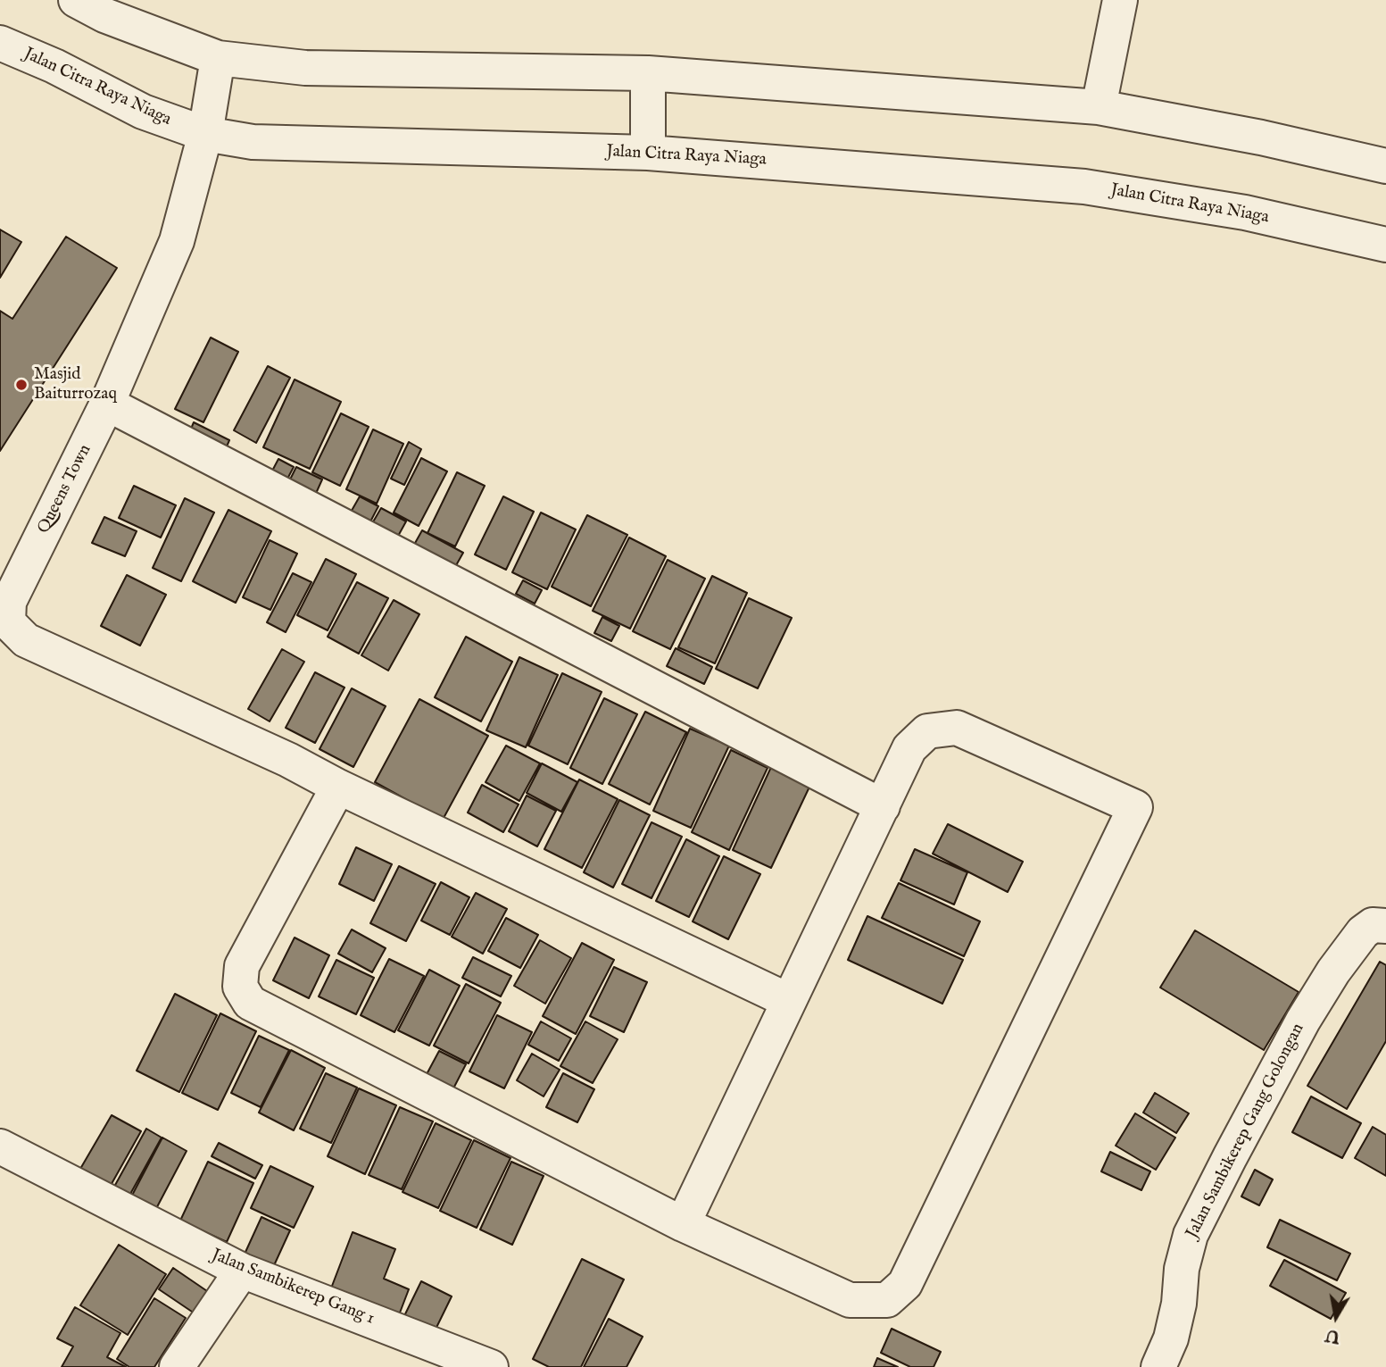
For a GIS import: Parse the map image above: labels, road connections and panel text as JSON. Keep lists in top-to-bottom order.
{
  "streets": {
    "street": [
      "Jalan Citra Raya Niaga",
      "Queens Town",
      "Jalan Sambikerep Gang Golongan",
      "Jalan Sambikerep Gang 1"
    ]
  },
  "crossings": [
    ["Jalan Citra Raya Niaga", "Queens Town"]
  ],
  "places": ["Masjid Baiturrozaq"],
  "north": "bottom"
}
